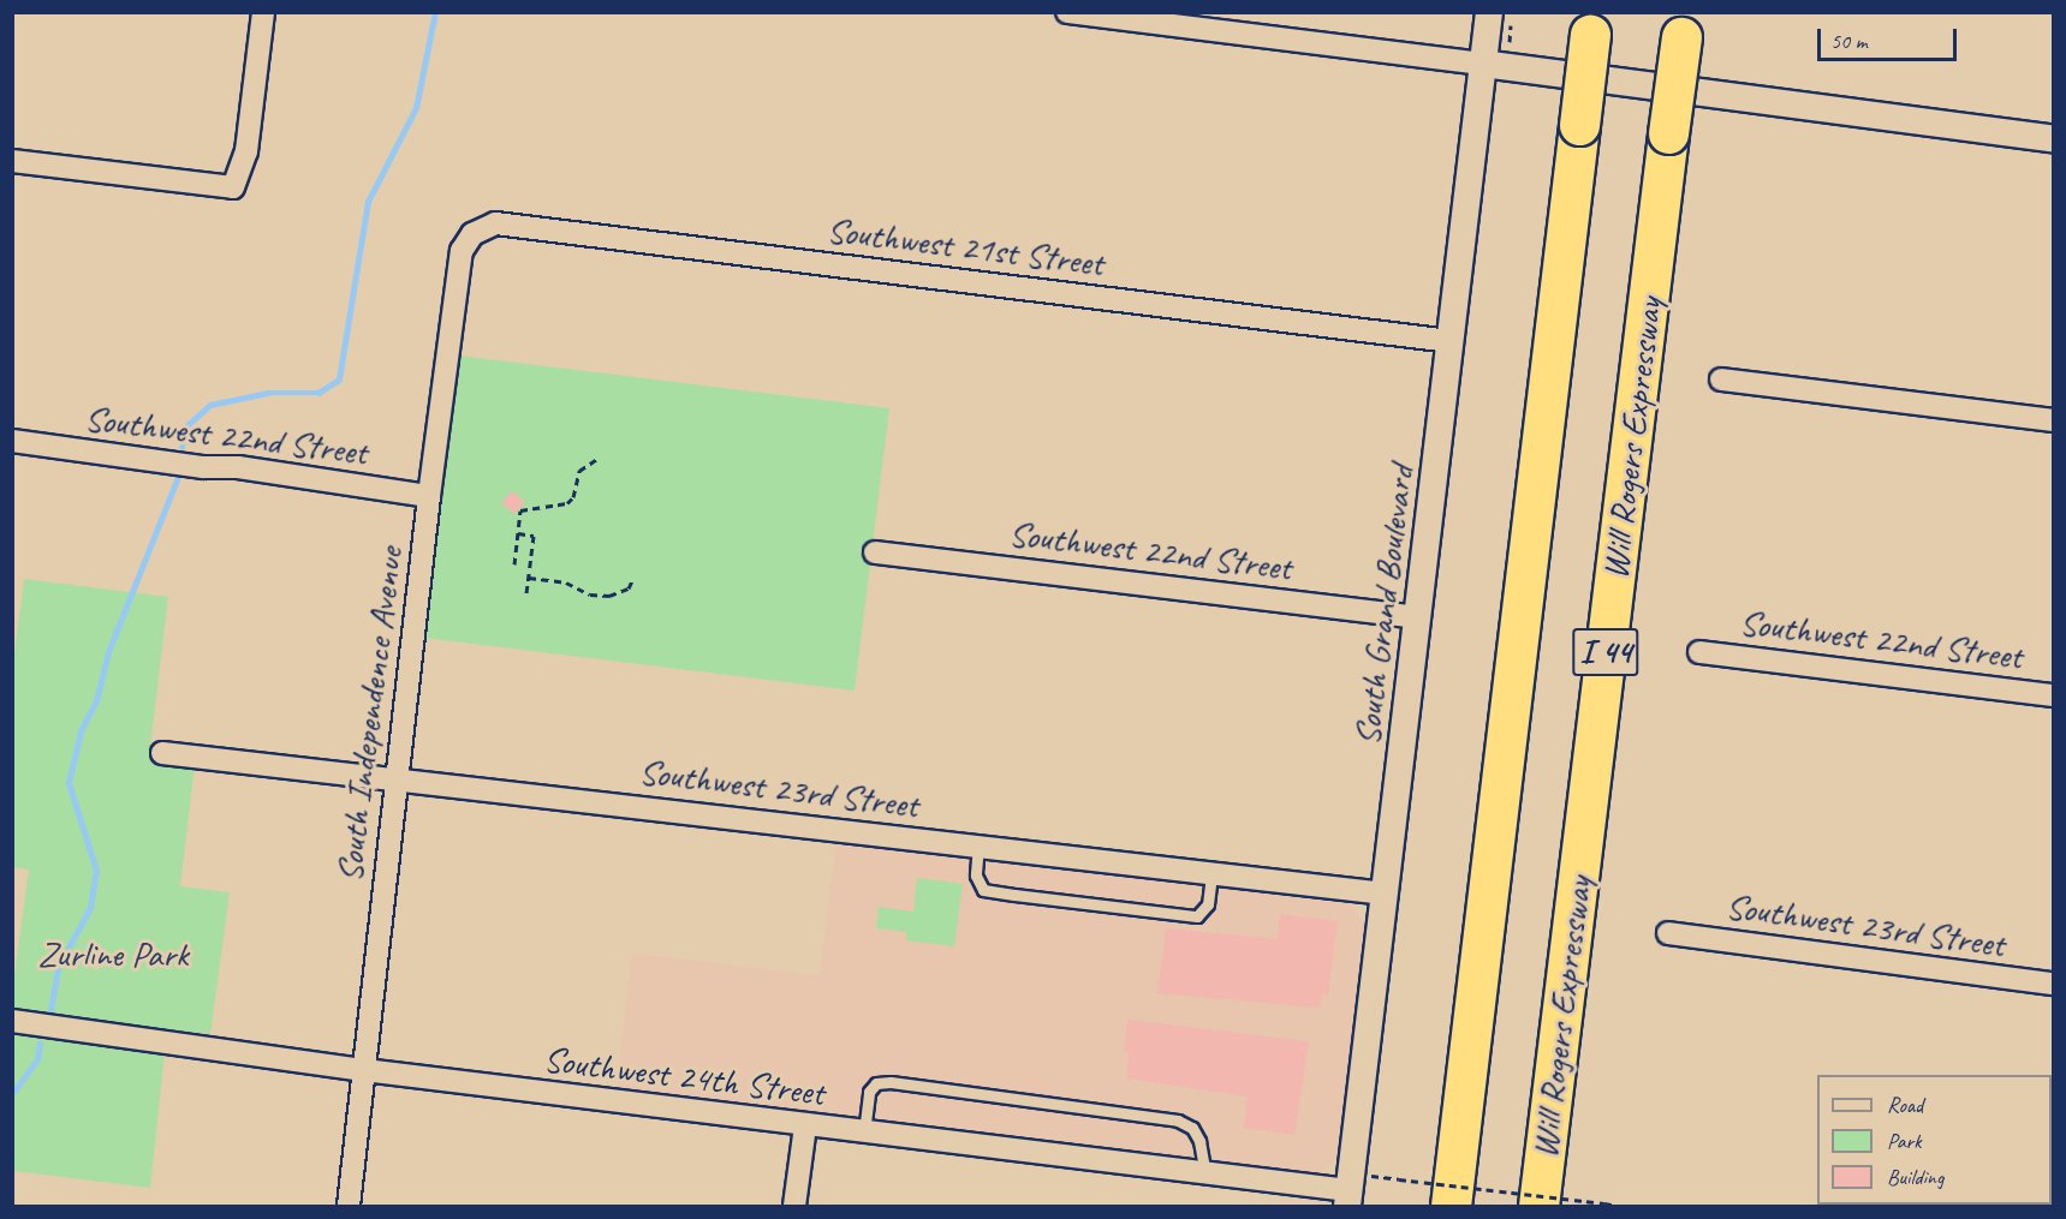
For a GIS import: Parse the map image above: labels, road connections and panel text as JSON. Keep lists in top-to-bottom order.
{
  "streets": {
    "highway": ["Will Rogers Expressway", "I 44"],
    "street": [
      "Southwest 21st Street",
      "Southwest 22nd Street",
      "South Grand Boulevard",
      "South Independence Avenue",
      "Southwest 23rd Street",
      "Southwest 24th Street"
    ]
  },
  "crossings": [
    ["Southwest 21st Street", "South Grand Boulevard"],
    ["Southwest 21st Street", "South Independence Avenue"],
    ["Southwest 22nd Street", "South Grand Boulevard"],
    ["Southwest 22nd Street", "South Independence Avenue"],
    ["South Grand Boulevard", "Southwest 23rd Street"],
    ["South Grand Boulevard", "Southwest 24th Street"],
    ["South Independence Avenue", "Southwest 23rd Street"],
    ["South Independence Avenue", "Southwest 24th Street"]
  ],
  "parks": ["Zurline Park"],
  "legend": ["Road", "Park", "Building"],
  "scale_bar": "50 m"
}
